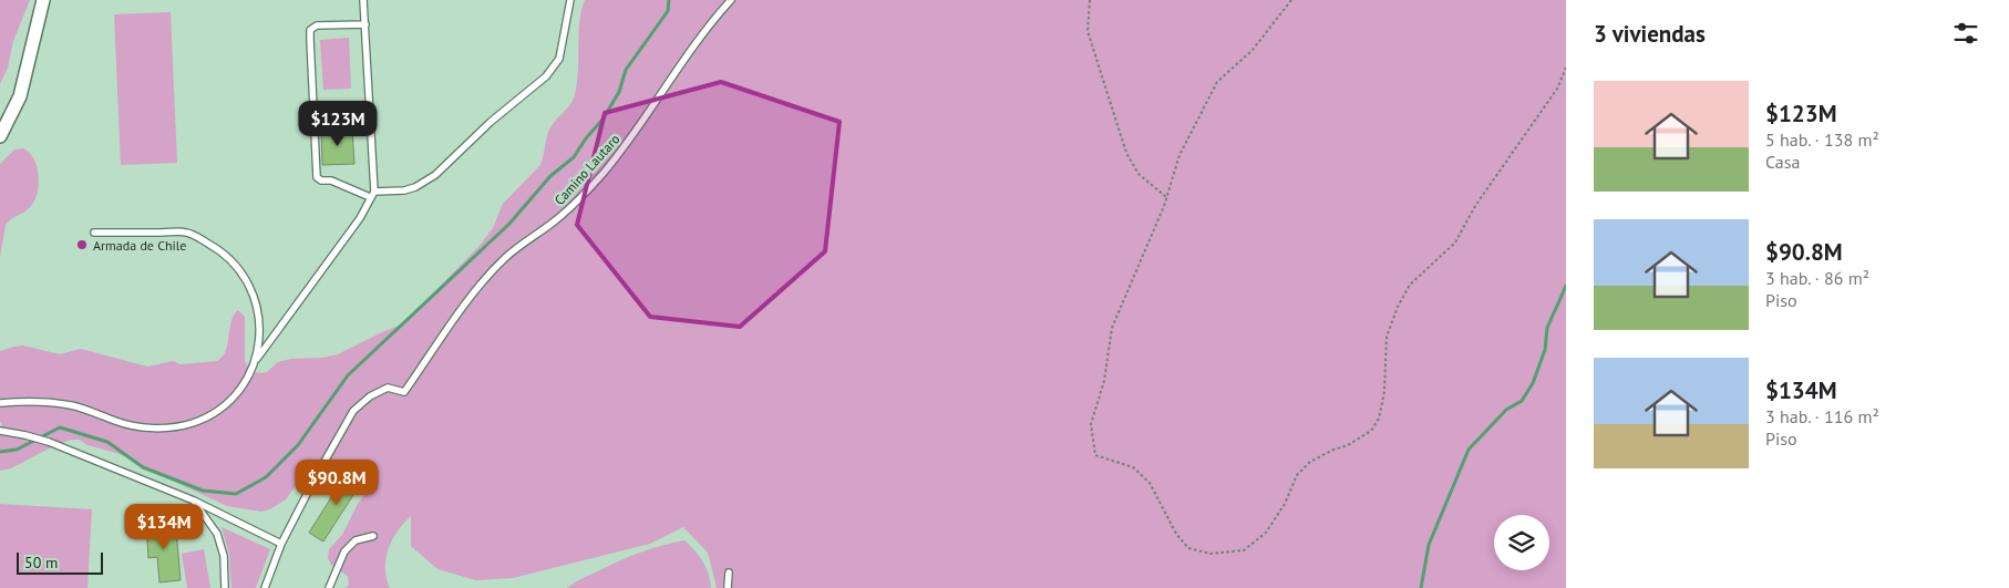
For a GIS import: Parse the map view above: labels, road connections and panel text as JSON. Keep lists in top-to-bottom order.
{
  "streets": {
    "lane": ["Camino Lautaro"]
  },
  "places": ["Armada de Chile"],
  "scale_bar": "50 m",
  "page": {
    "heading": "3 viviendas",
    "list": [
      {
        "name": "$123M",
        "note": "5 hab. · 138 m² · Casa"
      },
      {
        "name": "$90.8M",
        "note": "3 hab. · 86 m² · Piso"
      },
      {
        "name": "$134M",
        "note": "3 hab. · 116 m² · Piso"
      }
    ],
    "price": ["$123M", "$90.8M", "$134M"],
    "scale": "50 m"
  }
}
